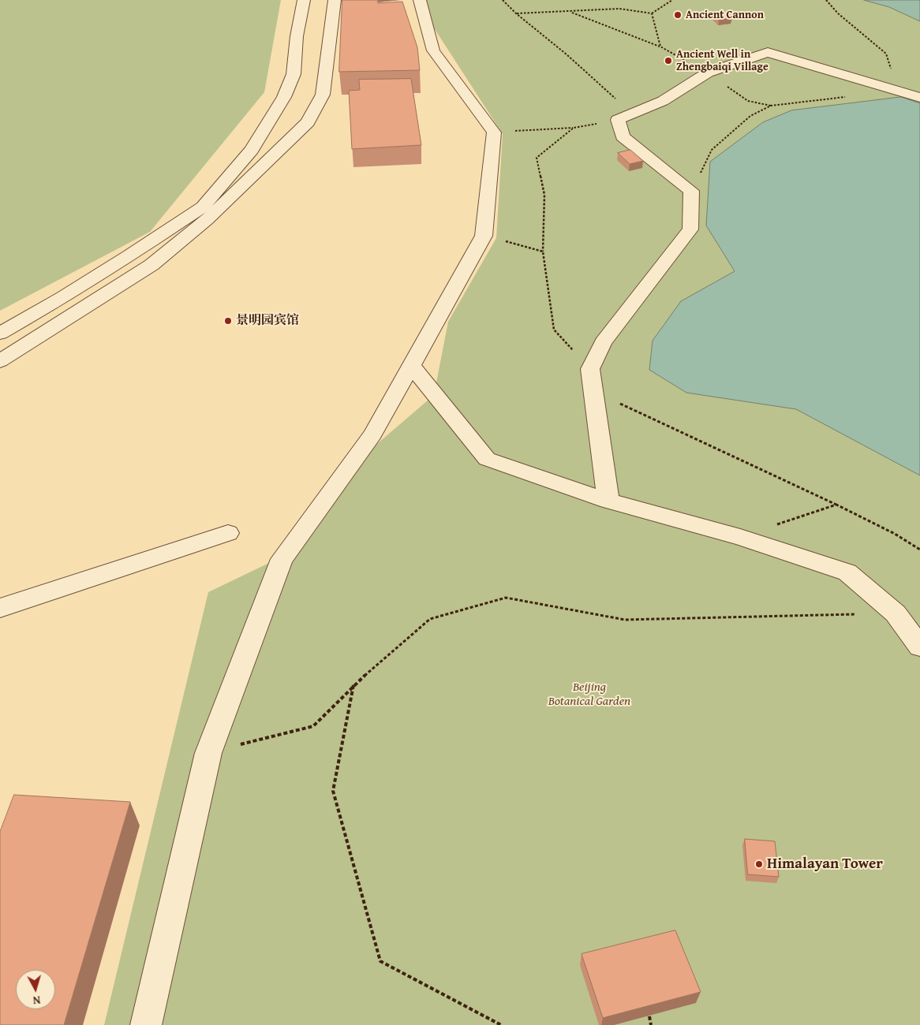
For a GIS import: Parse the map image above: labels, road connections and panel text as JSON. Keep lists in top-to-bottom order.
{
  "parks": ["Beijing Botanical Garden"],
  "places": [
    "Ancient Cannon",
    "Ancient Well in Zhengbaiqi Village",
    "景明园宾馆",
    "Himalayan Tower"
  ],
  "north": "bottom"
}
